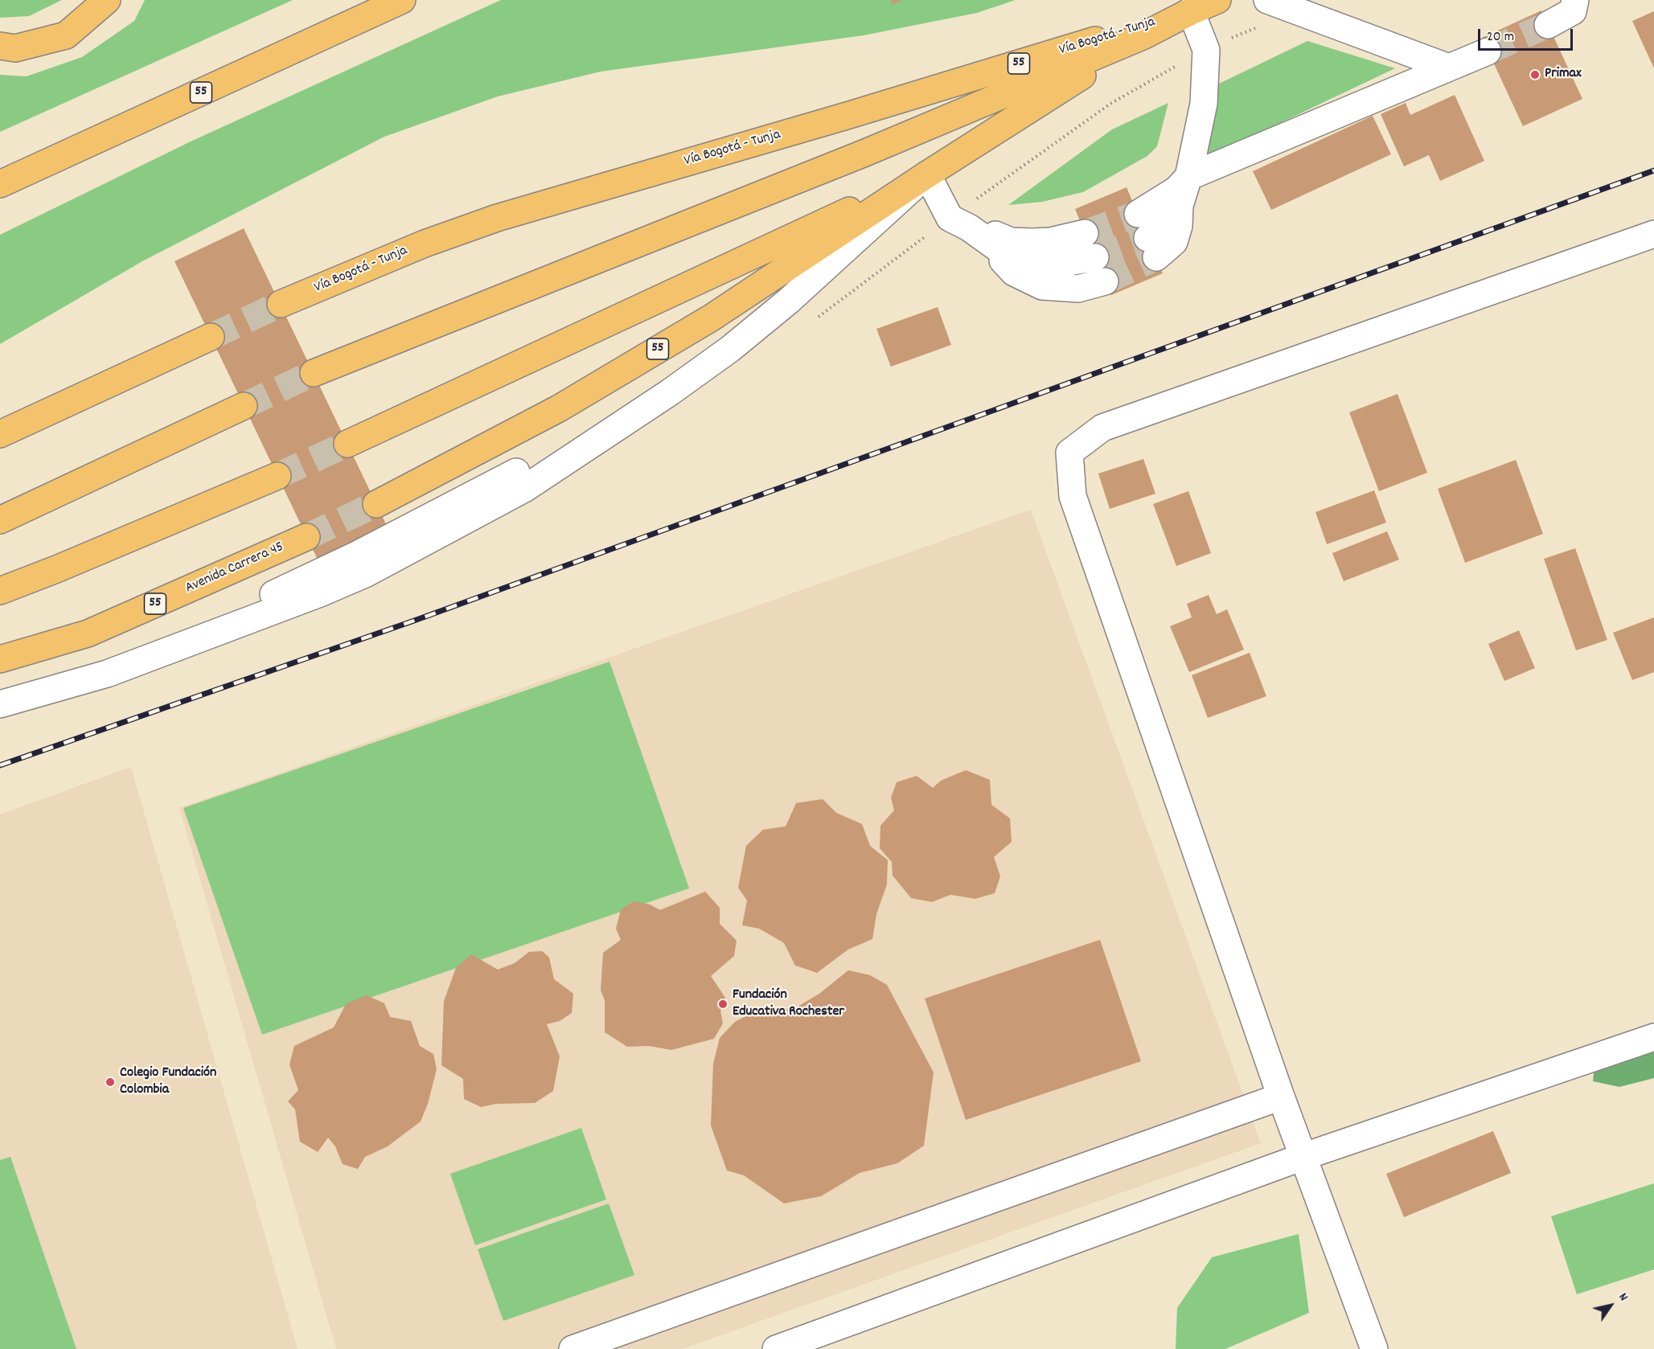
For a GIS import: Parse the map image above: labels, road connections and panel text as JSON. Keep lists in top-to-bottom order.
{
  "streets": {
    "main road": ["Vía Bogotá - Tunja", "55", "Avenida Carrera 45"]
  },
  "places": ["Primax", "Fundación Educativa Rochester", "Colegio Fundación Colombia"],
  "scale_bar": "20 m",
  "north": "top right"
}
